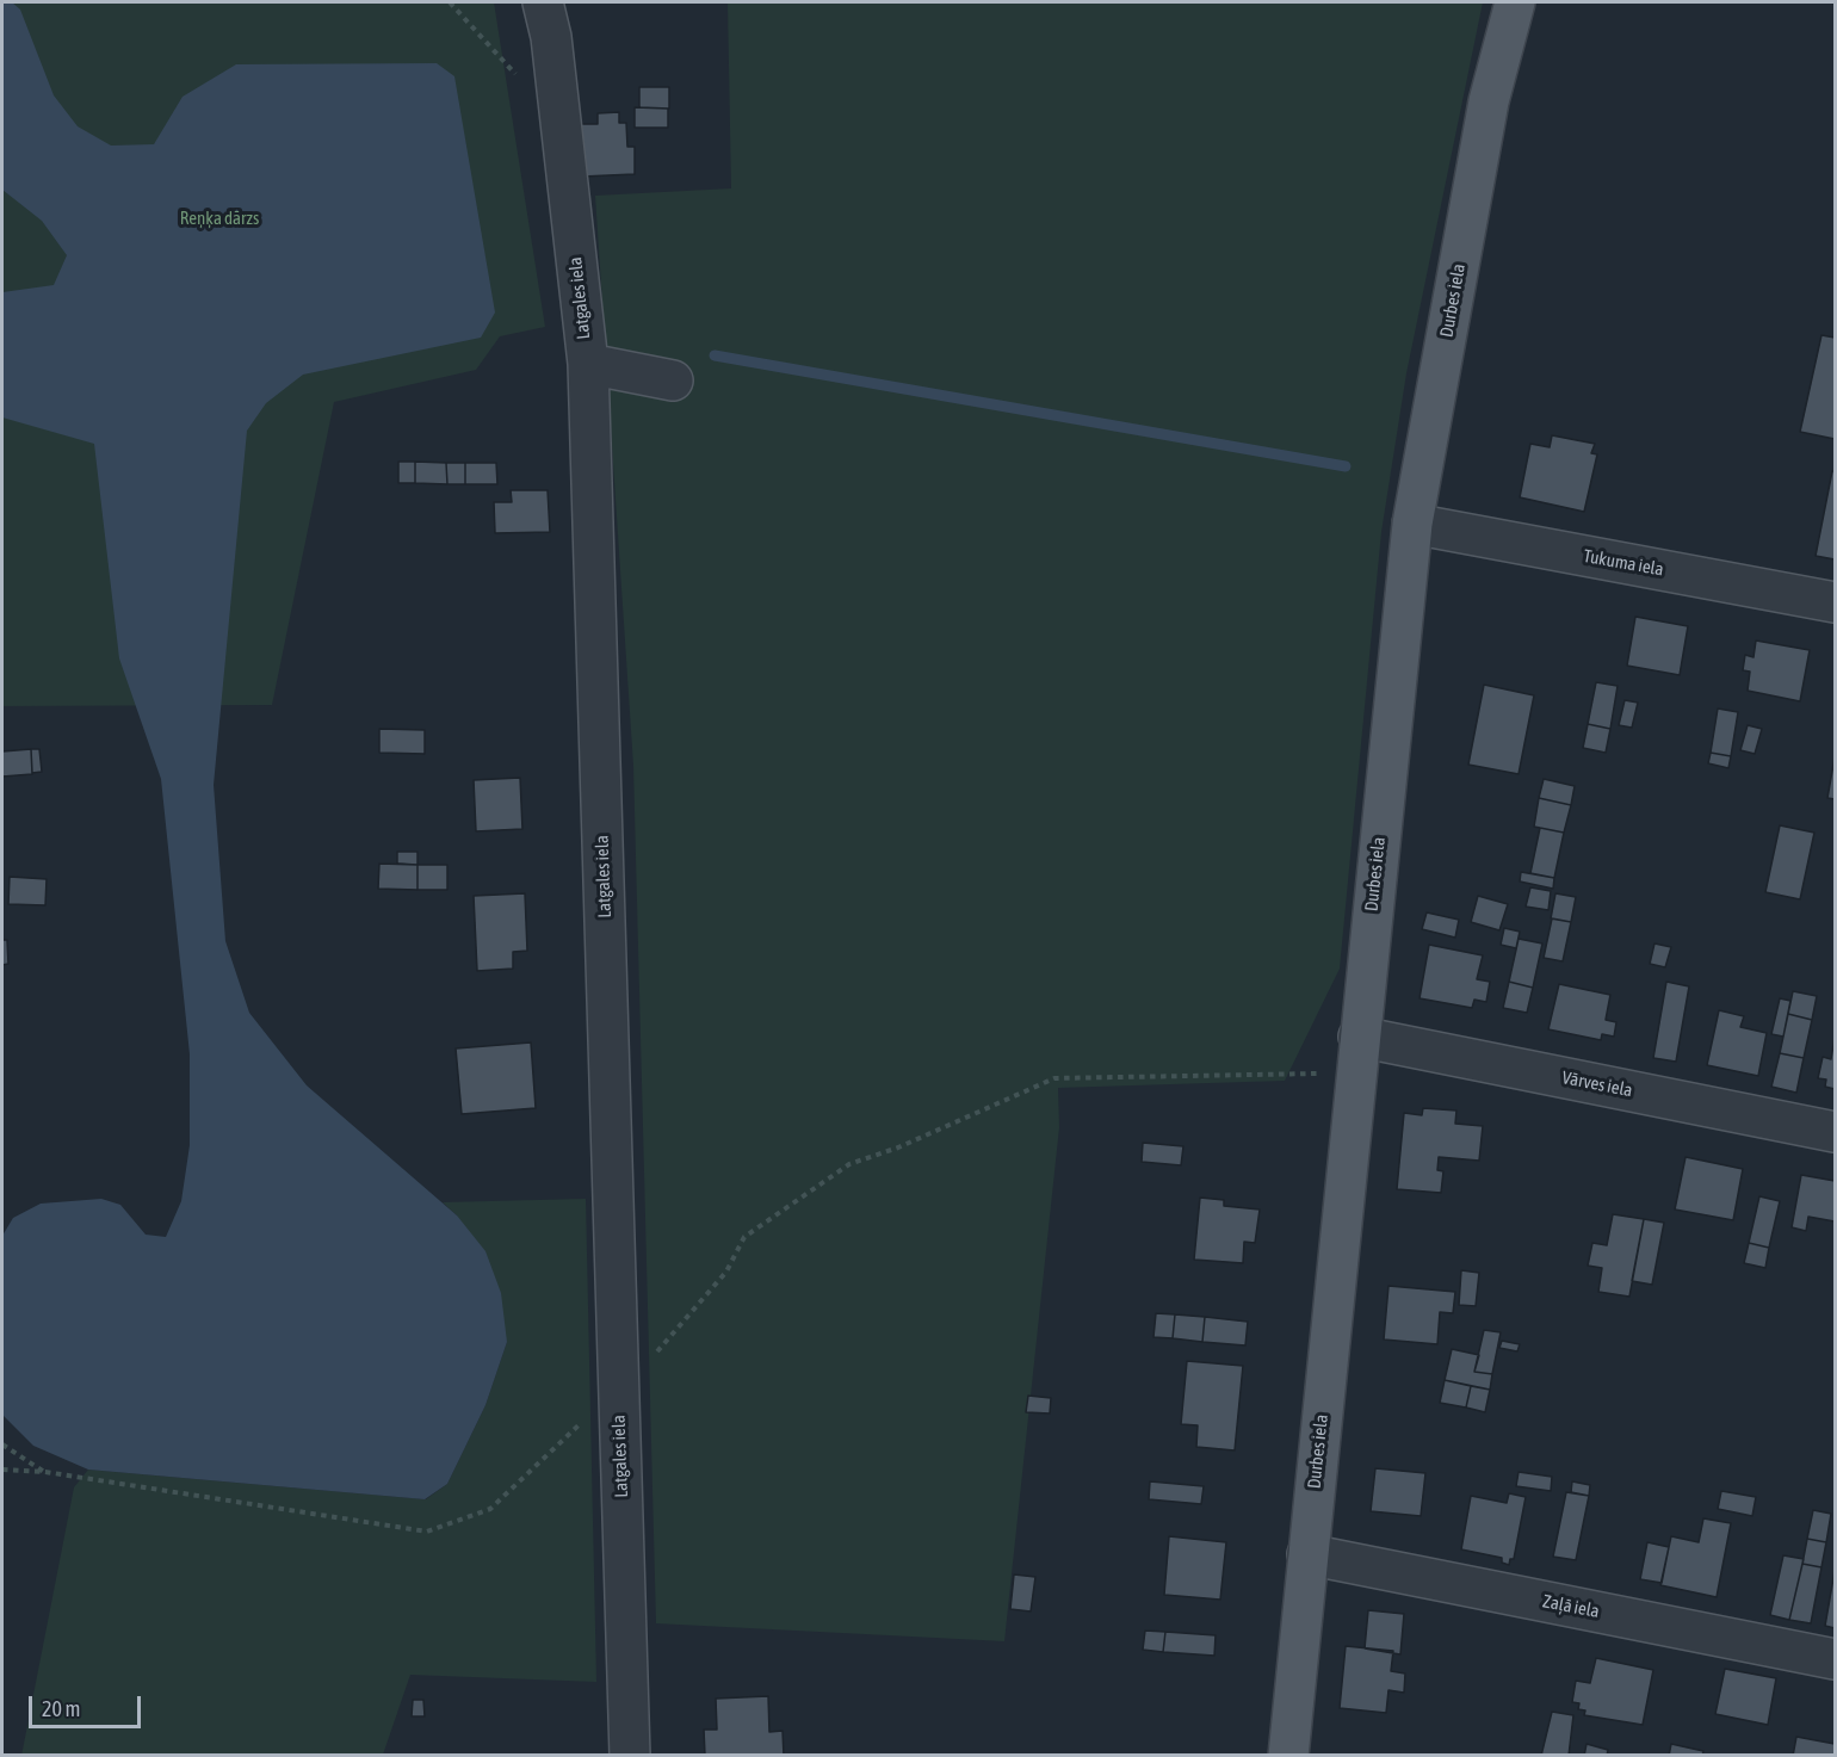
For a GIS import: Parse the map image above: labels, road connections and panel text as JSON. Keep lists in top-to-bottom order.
{
  "streets": {
    "main road": ["Durbes iela"],
    "street": [
      "Latgales iela",
      "Tukuma iela",
      "Vārves iela",
      "Zaļā iela"
    ]
  },
  "crossings": [
    ["Durbes iela", "Tukuma iela"],
    ["Durbes iela", "Vārves iela"],
    ["Durbes iela", "Zaļā iela"]
  ],
  "parks": ["Reņķa dārzs"],
  "scale_bar": "20 m"
}
